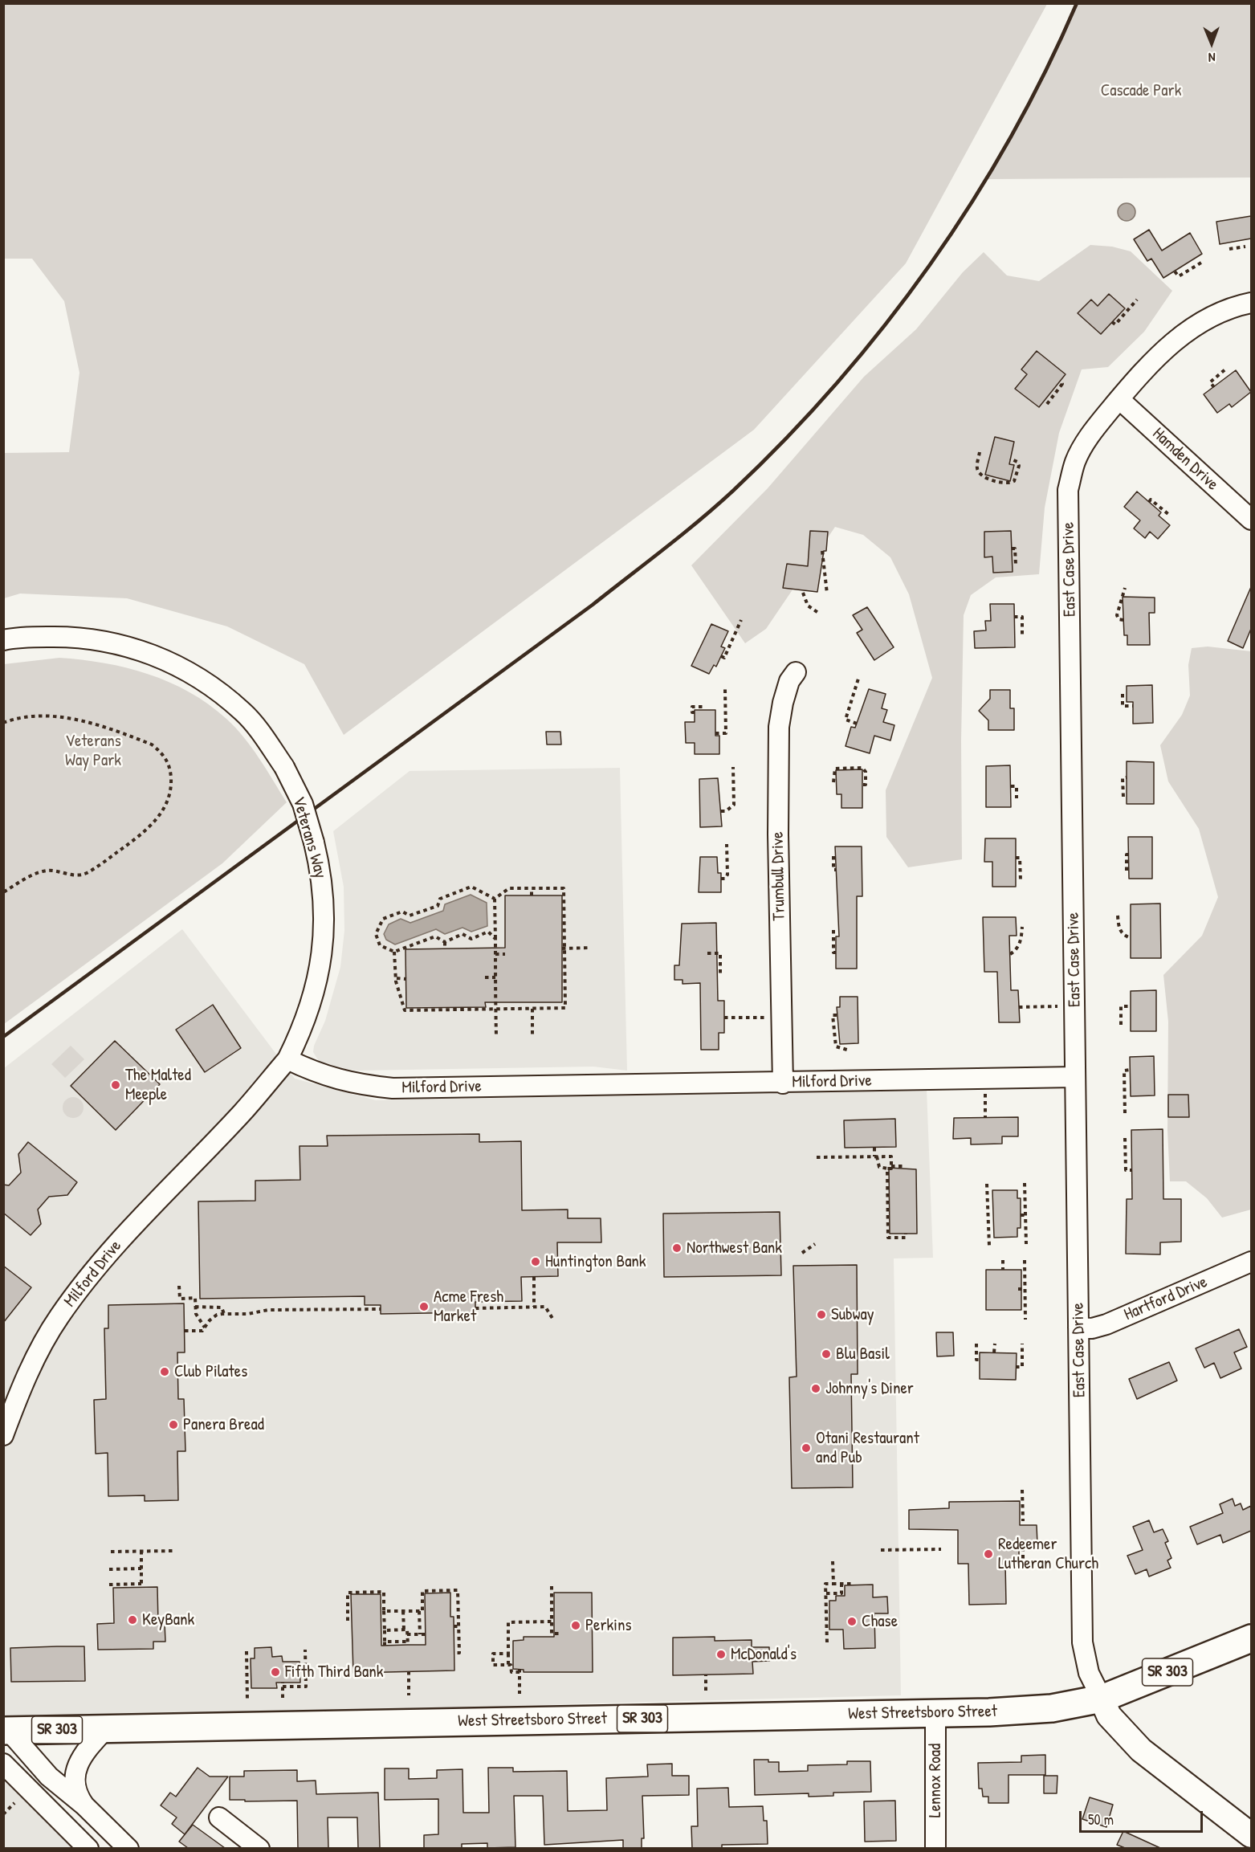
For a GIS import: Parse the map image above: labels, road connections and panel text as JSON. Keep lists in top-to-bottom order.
{
  "streets": {
    "main road": ["SR 303", "West Streetsboro Street"],
    "street": [
      "Hamden Drive",
      "East Case Drive",
      "Veterans Way",
      "Trumbull Drive",
      "Milford Drive",
      "Hartford Drive",
      "Lennox Road"
    ]
  },
  "crossings": [
    ["Hamden Drive", "East Case Drive"],
    ["East Case Drive", "Milford Drive"],
    ["East Case Drive", "Hartford Drive"],
    ["East Case Drive", "West Streetsboro Street"],
    ["Veterans Way", "Milford Drive"],
    ["Trumbull Drive", "Milford Drive"],
    ["West Streetsboro Street", "Lennox Road"]
  ],
  "parks": ["Cascade Park", "Veterans Way Park"],
  "places": [
    "The Malted Meeple",
    "Northwest Bank",
    "Huntington Bank",
    "Acme Fresh Market",
    "Subway",
    "Blu Basil",
    "Club Pilates",
    "Johnny's Diner",
    "Panera Bread",
    "Otani Restaurant and Pub",
    "Redeemer Lutheran Church",
    "KeyBank",
    "Chase",
    "Perkins",
    "McDonald's",
    "Fifth Third Bank"
  ],
  "scale_bar": "50 m",
  "north": "bottom"
}
